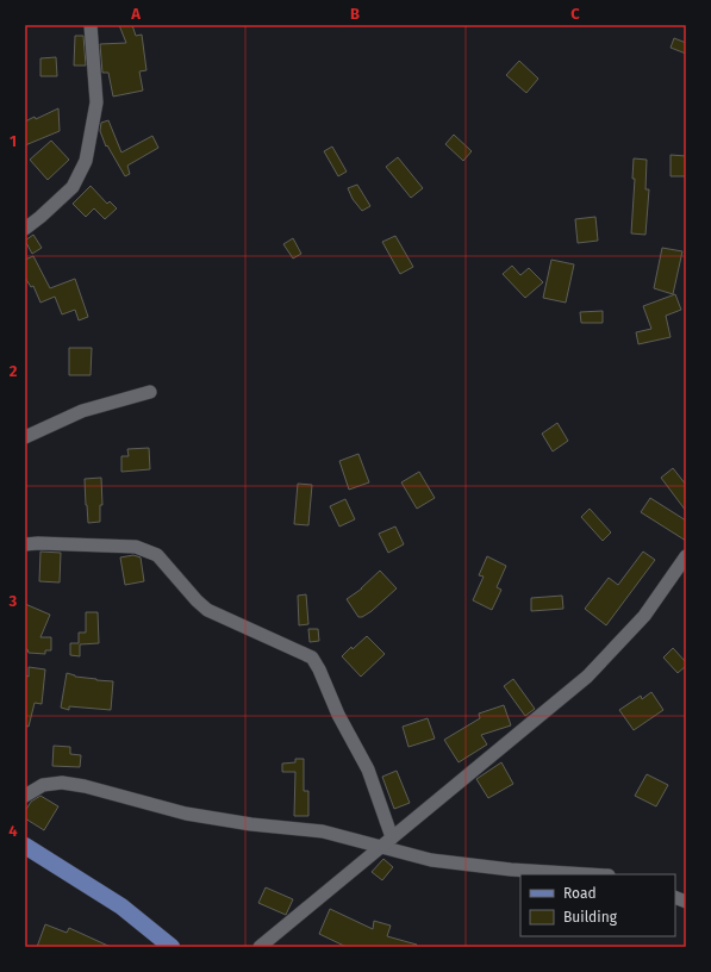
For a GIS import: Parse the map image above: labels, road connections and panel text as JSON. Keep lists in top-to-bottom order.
{
  "legend": ["Road", "Building"],
  "grid": {
    "columns": ["A", "B", "C"],
    "rows": [
      "1",
      "2",
      "3",
      "4"
    ]
  }
}
